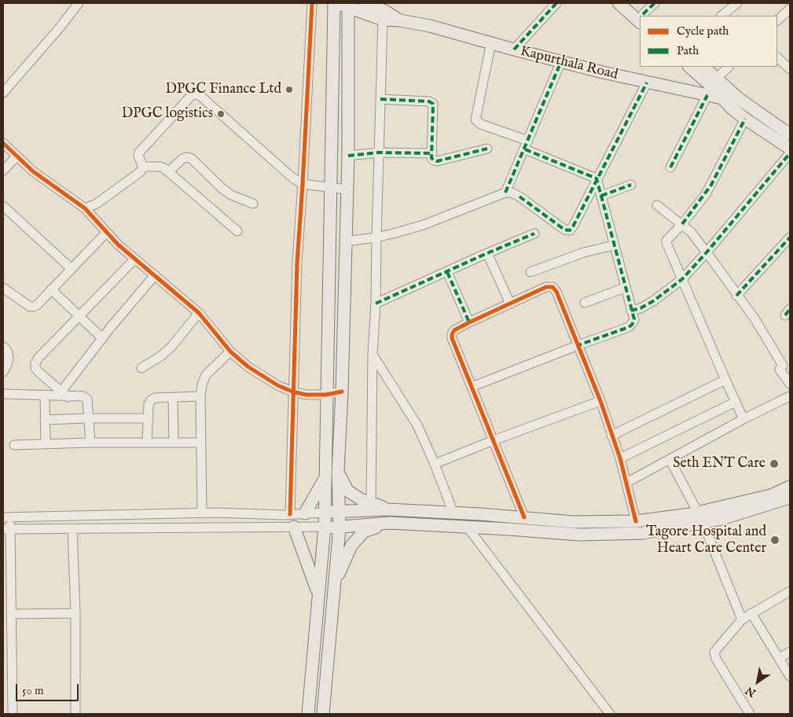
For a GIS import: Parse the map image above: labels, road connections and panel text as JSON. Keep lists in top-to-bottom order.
{
  "streets": {
    "main road": ["Kapurthala Road"]
  },
  "places": [
    "DPGC Finance Ltd",
    "DPGC logistics",
    "Seth ENT Care",
    "Tagore Hospital and Heart Care Center"
  ],
  "legend": ["Cycle path", "Path"],
  "scale_bar": "50 m",
  "north": "bottom left"
}
